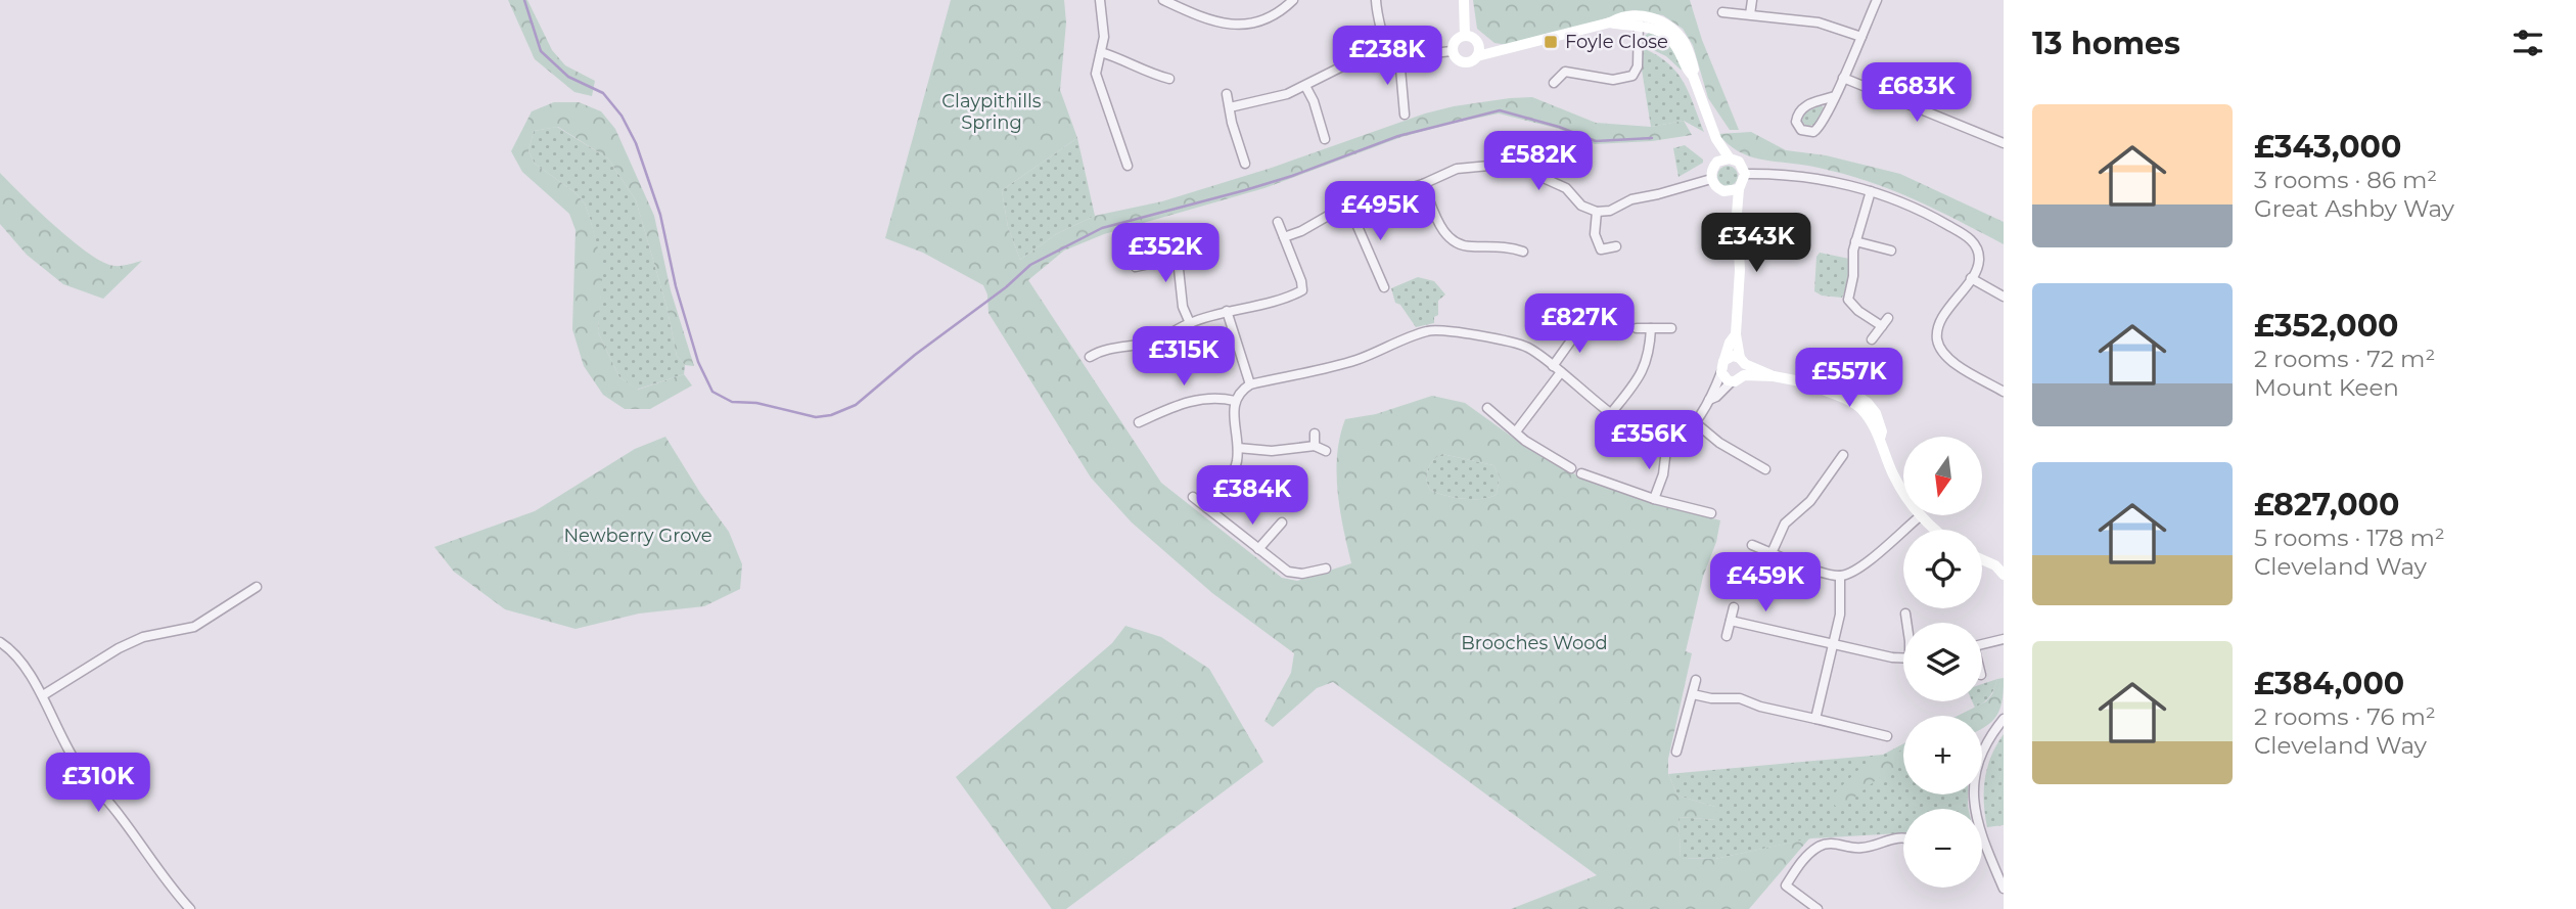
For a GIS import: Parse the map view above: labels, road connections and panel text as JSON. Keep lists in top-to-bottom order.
{
  "parks": ["Claypithills Spring", "Newberry Grove", "Brooches Wood"],
  "places": {
    "transit": ["Foyle Close"]
  },
  "north": "bottom",
  "page": {
    "heading": "13 homes",
    "price": [
      "£238K",
      "£683K",
      "£582K",
      "£495K",
      "£343K",
      "£352K",
      "£827K",
      "£315K",
      "£557K",
      "£356K",
      "£384K",
      "£459K",
      "£310K"
    ],
    "list": [
      {
        "name": "£343,000",
        "note": "3 rooms · 86 m² · Great Ashby Way"
      },
      {
        "name": "£352,000",
        "note": "2 rooms · 72 m² · Mount Keen"
      },
      {
        "name": "£827,000",
        "note": "5 rooms · 178 m² · Cleveland Way"
      },
      {
        "name": "£384,000",
        "note": "2 rooms · 76 m² · Cleveland Way"
      }
    ],
    "map_buttons": ["+", "−"]
  }
}
